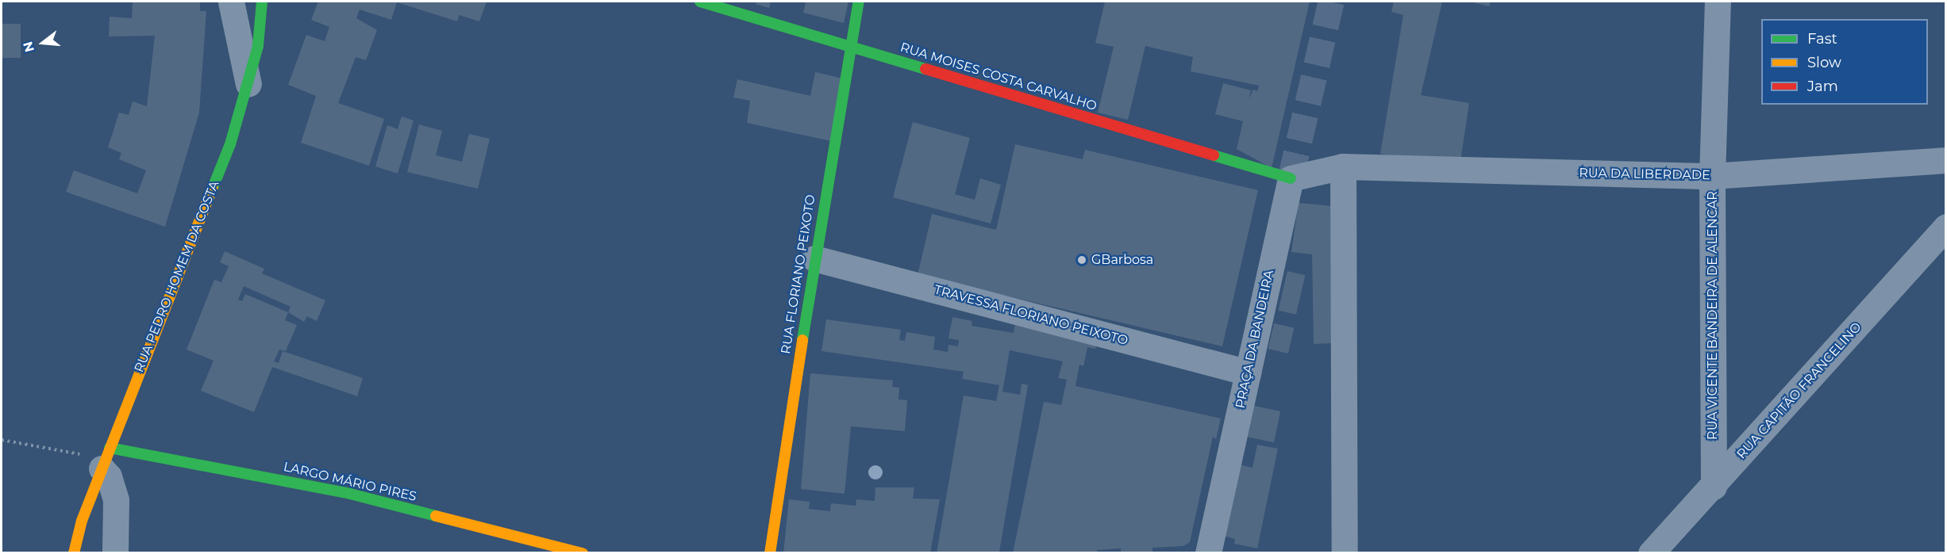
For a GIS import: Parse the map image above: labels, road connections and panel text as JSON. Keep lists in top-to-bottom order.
{
  "streets": {
    "street": [
      "RUA MOISES COSTA CARVALHO",
      "RUA DA LIBERDADE",
      "RUA FLORIANO PEIXOTO",
      "RUA PEDRO HOMEM DA COSTA",
      "TRAVESSA FLORIANO PEIXOTO",
      "RUA VICENTE BANDEIRA DE ALENCAR",
      "PRAÇA DA BANDEIRA",
      "RUA CAPITÃO FRANCELINO",
      "LARGO MÁRIO PIRES"
    ]
  },
  "crossings": [
    ["RUA MOISES COSTA CARVALHO", "RUA FLORIANO PEIXOTO"],
    ["RUA MOISES COSTA CARVALHO", "PRAÇA DA BANDEIRA"],
    ["RUA DA LIBERDADE", "RUA VICENTE BANDEIRA DE ALENCAR"],
    ["RUA FLORIANO PEIXOTO", "TRAVESSA FLORIANO PEIXOTO"],
    ["RUA PEDRO HOMEM DA COSTA", "LARGO MÁRIO PIRES"],
    ["TRAVESSA FLORIANO PEIXOTO", "PRAÇA DA BANDEIRA"],
    ["RUA VICENTE BANDEIRA DE ALENCAR", "RUA CAPITÃO FRANCELINO"]
  ],
  "places": ["GBarbosa"],
  "legend": ["Fast", "Slow", "Jam"],
  "north": "left"
}
